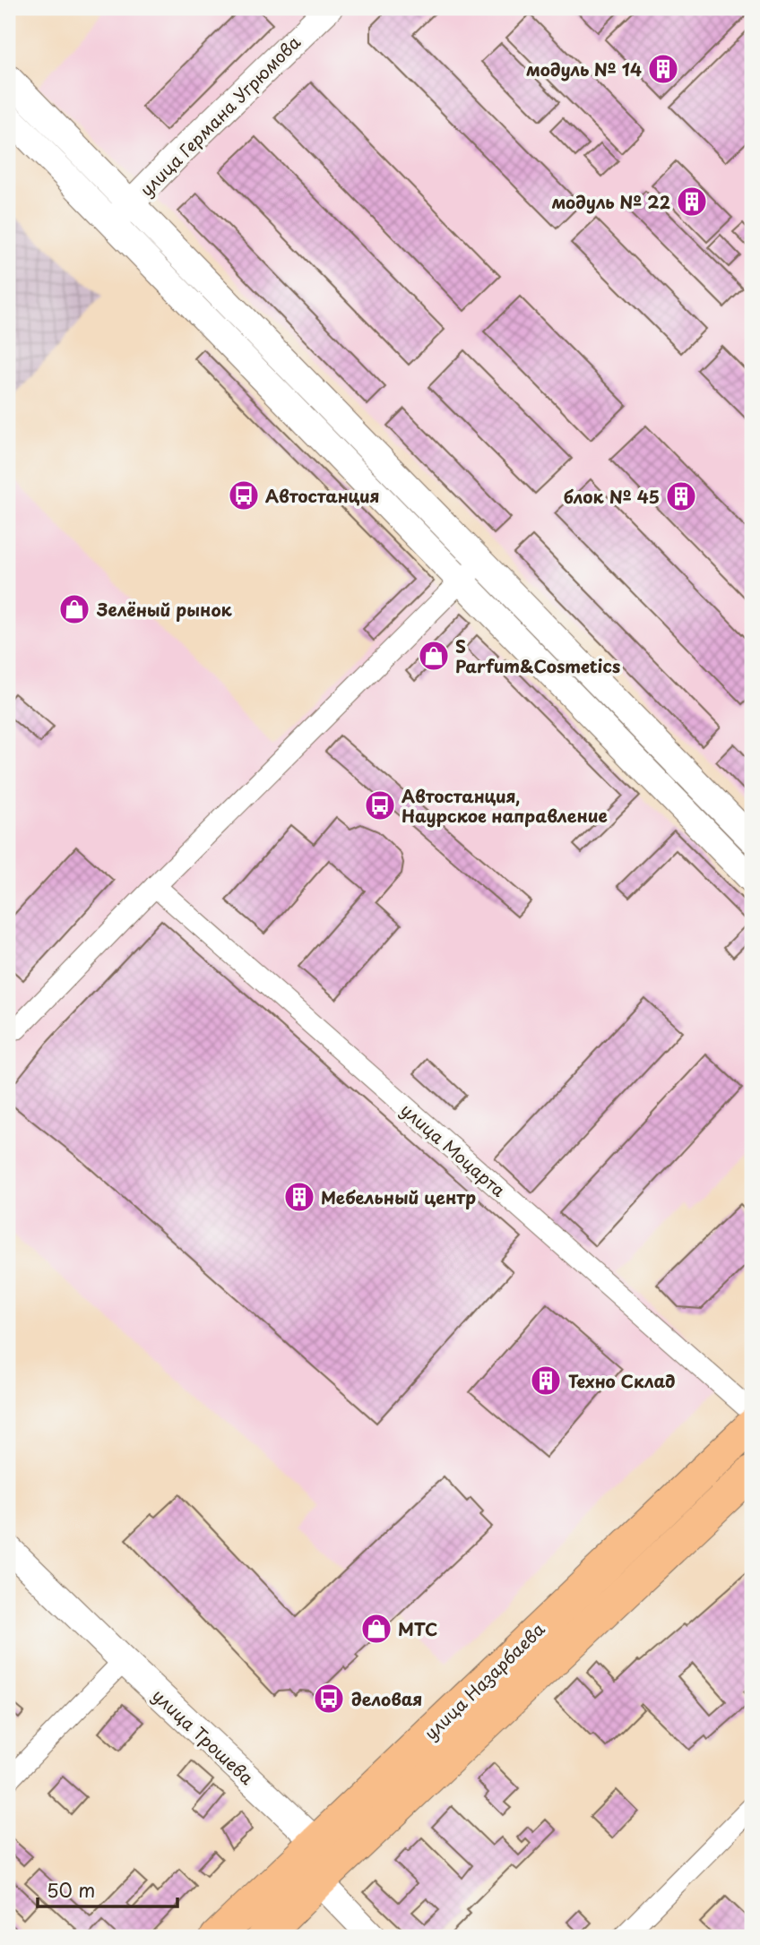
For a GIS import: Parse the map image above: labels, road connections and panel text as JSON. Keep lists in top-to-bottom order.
{
  "streets": {
    "main road": ["улица Назарбаева"],
    "street": ["улица Германа Угрюмова", "улица Моцарта", "улица Трошева"]
  },
  "crossings": [
    ["улица Назарбаева", "улица Трошева"]
  ],
  "places": {
    "building": [
      "модуль № 14",
      "модуль № 22",
      "блок № 45",
      "Мебельный центр",
      "Техно Склад"
    ],
    "bus stop": ["Автостанция", "Автостанция, Наурское направление", "деловая"],
    "shop": ["Зелёный рынок", "S Parfum&Cosmetics", "МТС"]
  },
  "scale_bar": "50 m"
}
